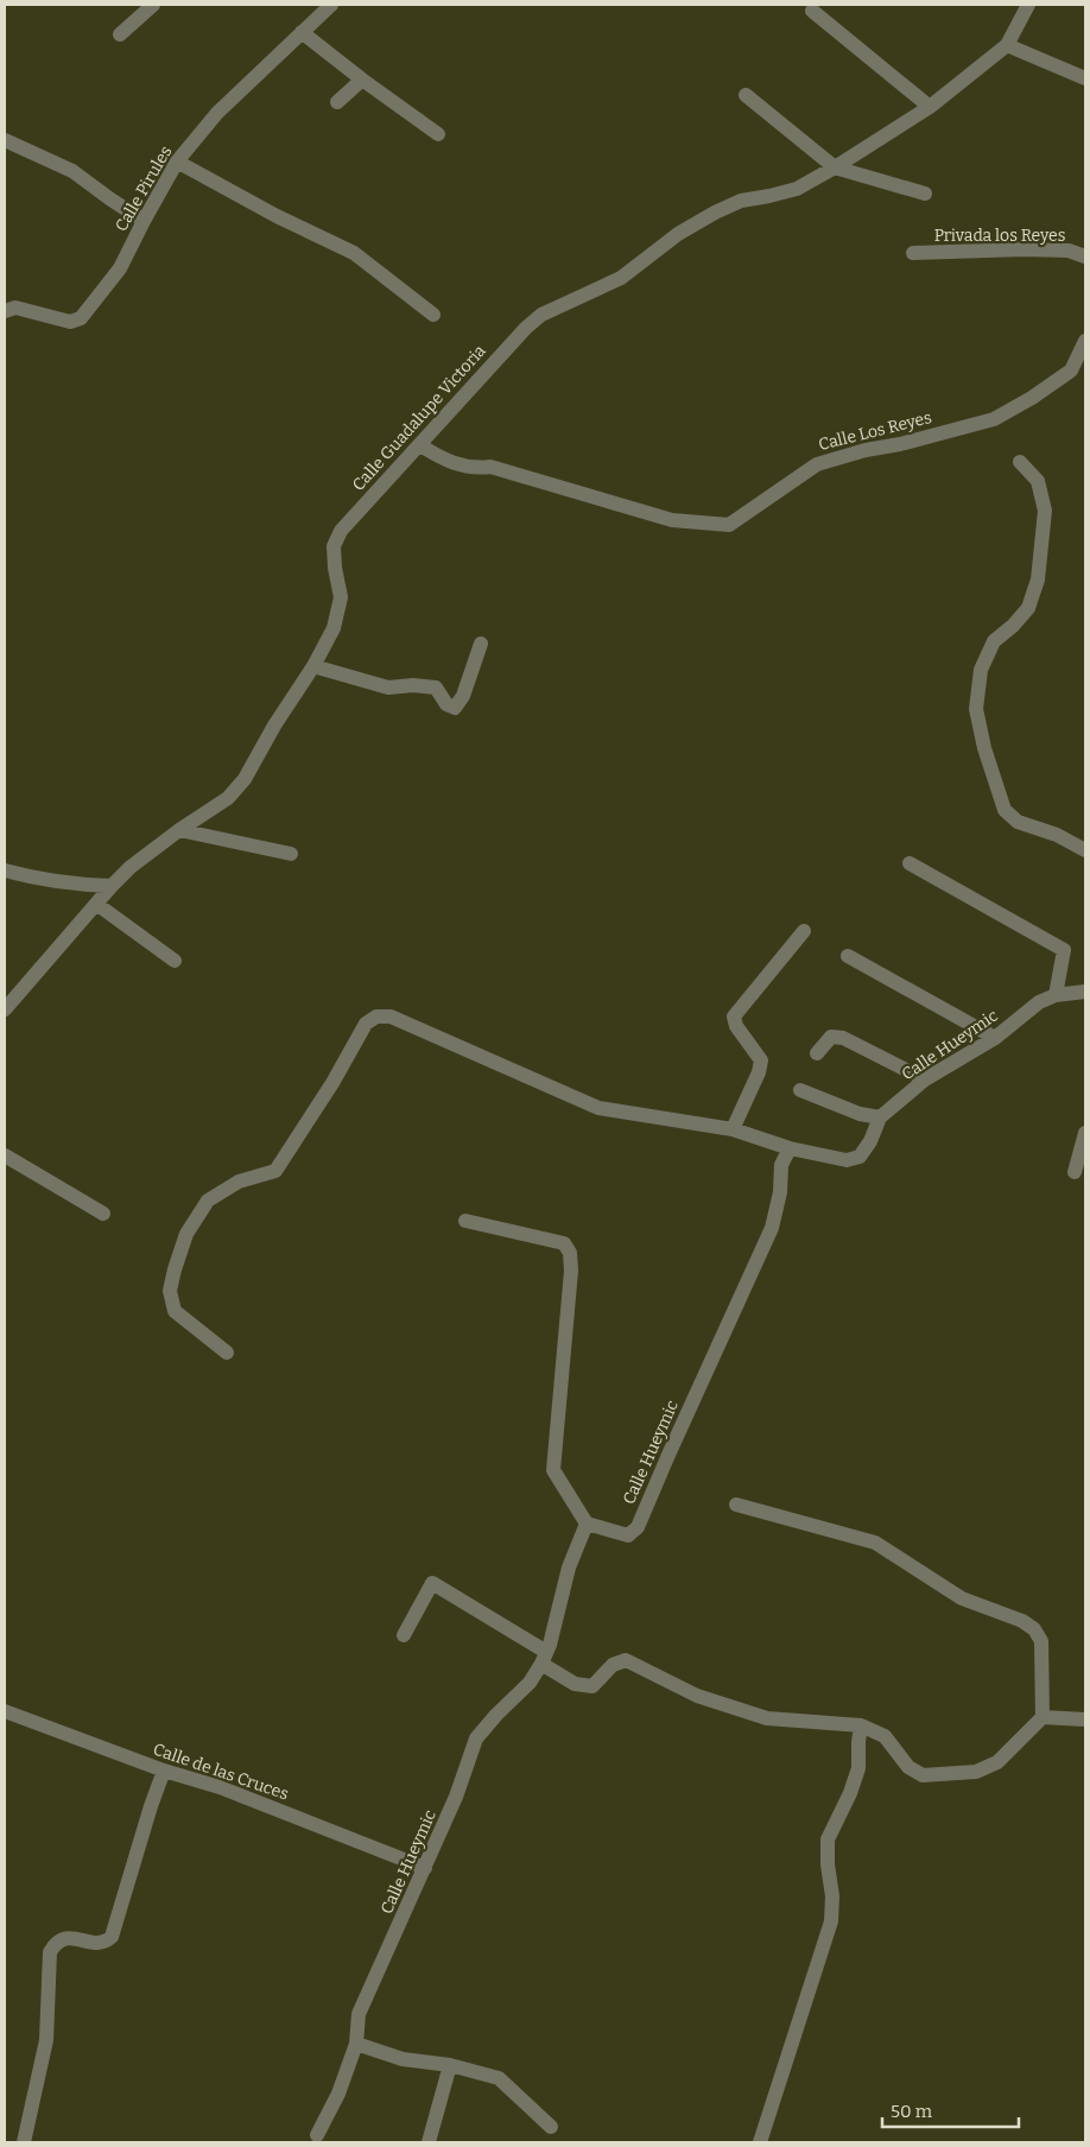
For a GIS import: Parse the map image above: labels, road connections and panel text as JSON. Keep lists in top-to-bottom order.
{
  "streets": {
    "street": [
      "Calle Pirules",
      "Privada los Reyes",
      "Calle Guadalupe Victoria",
      "Calle Los Reyes",
      "Calle Hueymic",
      "Calle de las Cruces"
    ]
  },
  "crossings": [
    ["Calle Guadalupe Victoria", "Calle Los Reyes"],
    ["Calle Hueymic", "Calle de las Cruces"]
  ],
  "scale_bar": "50 m"
}
